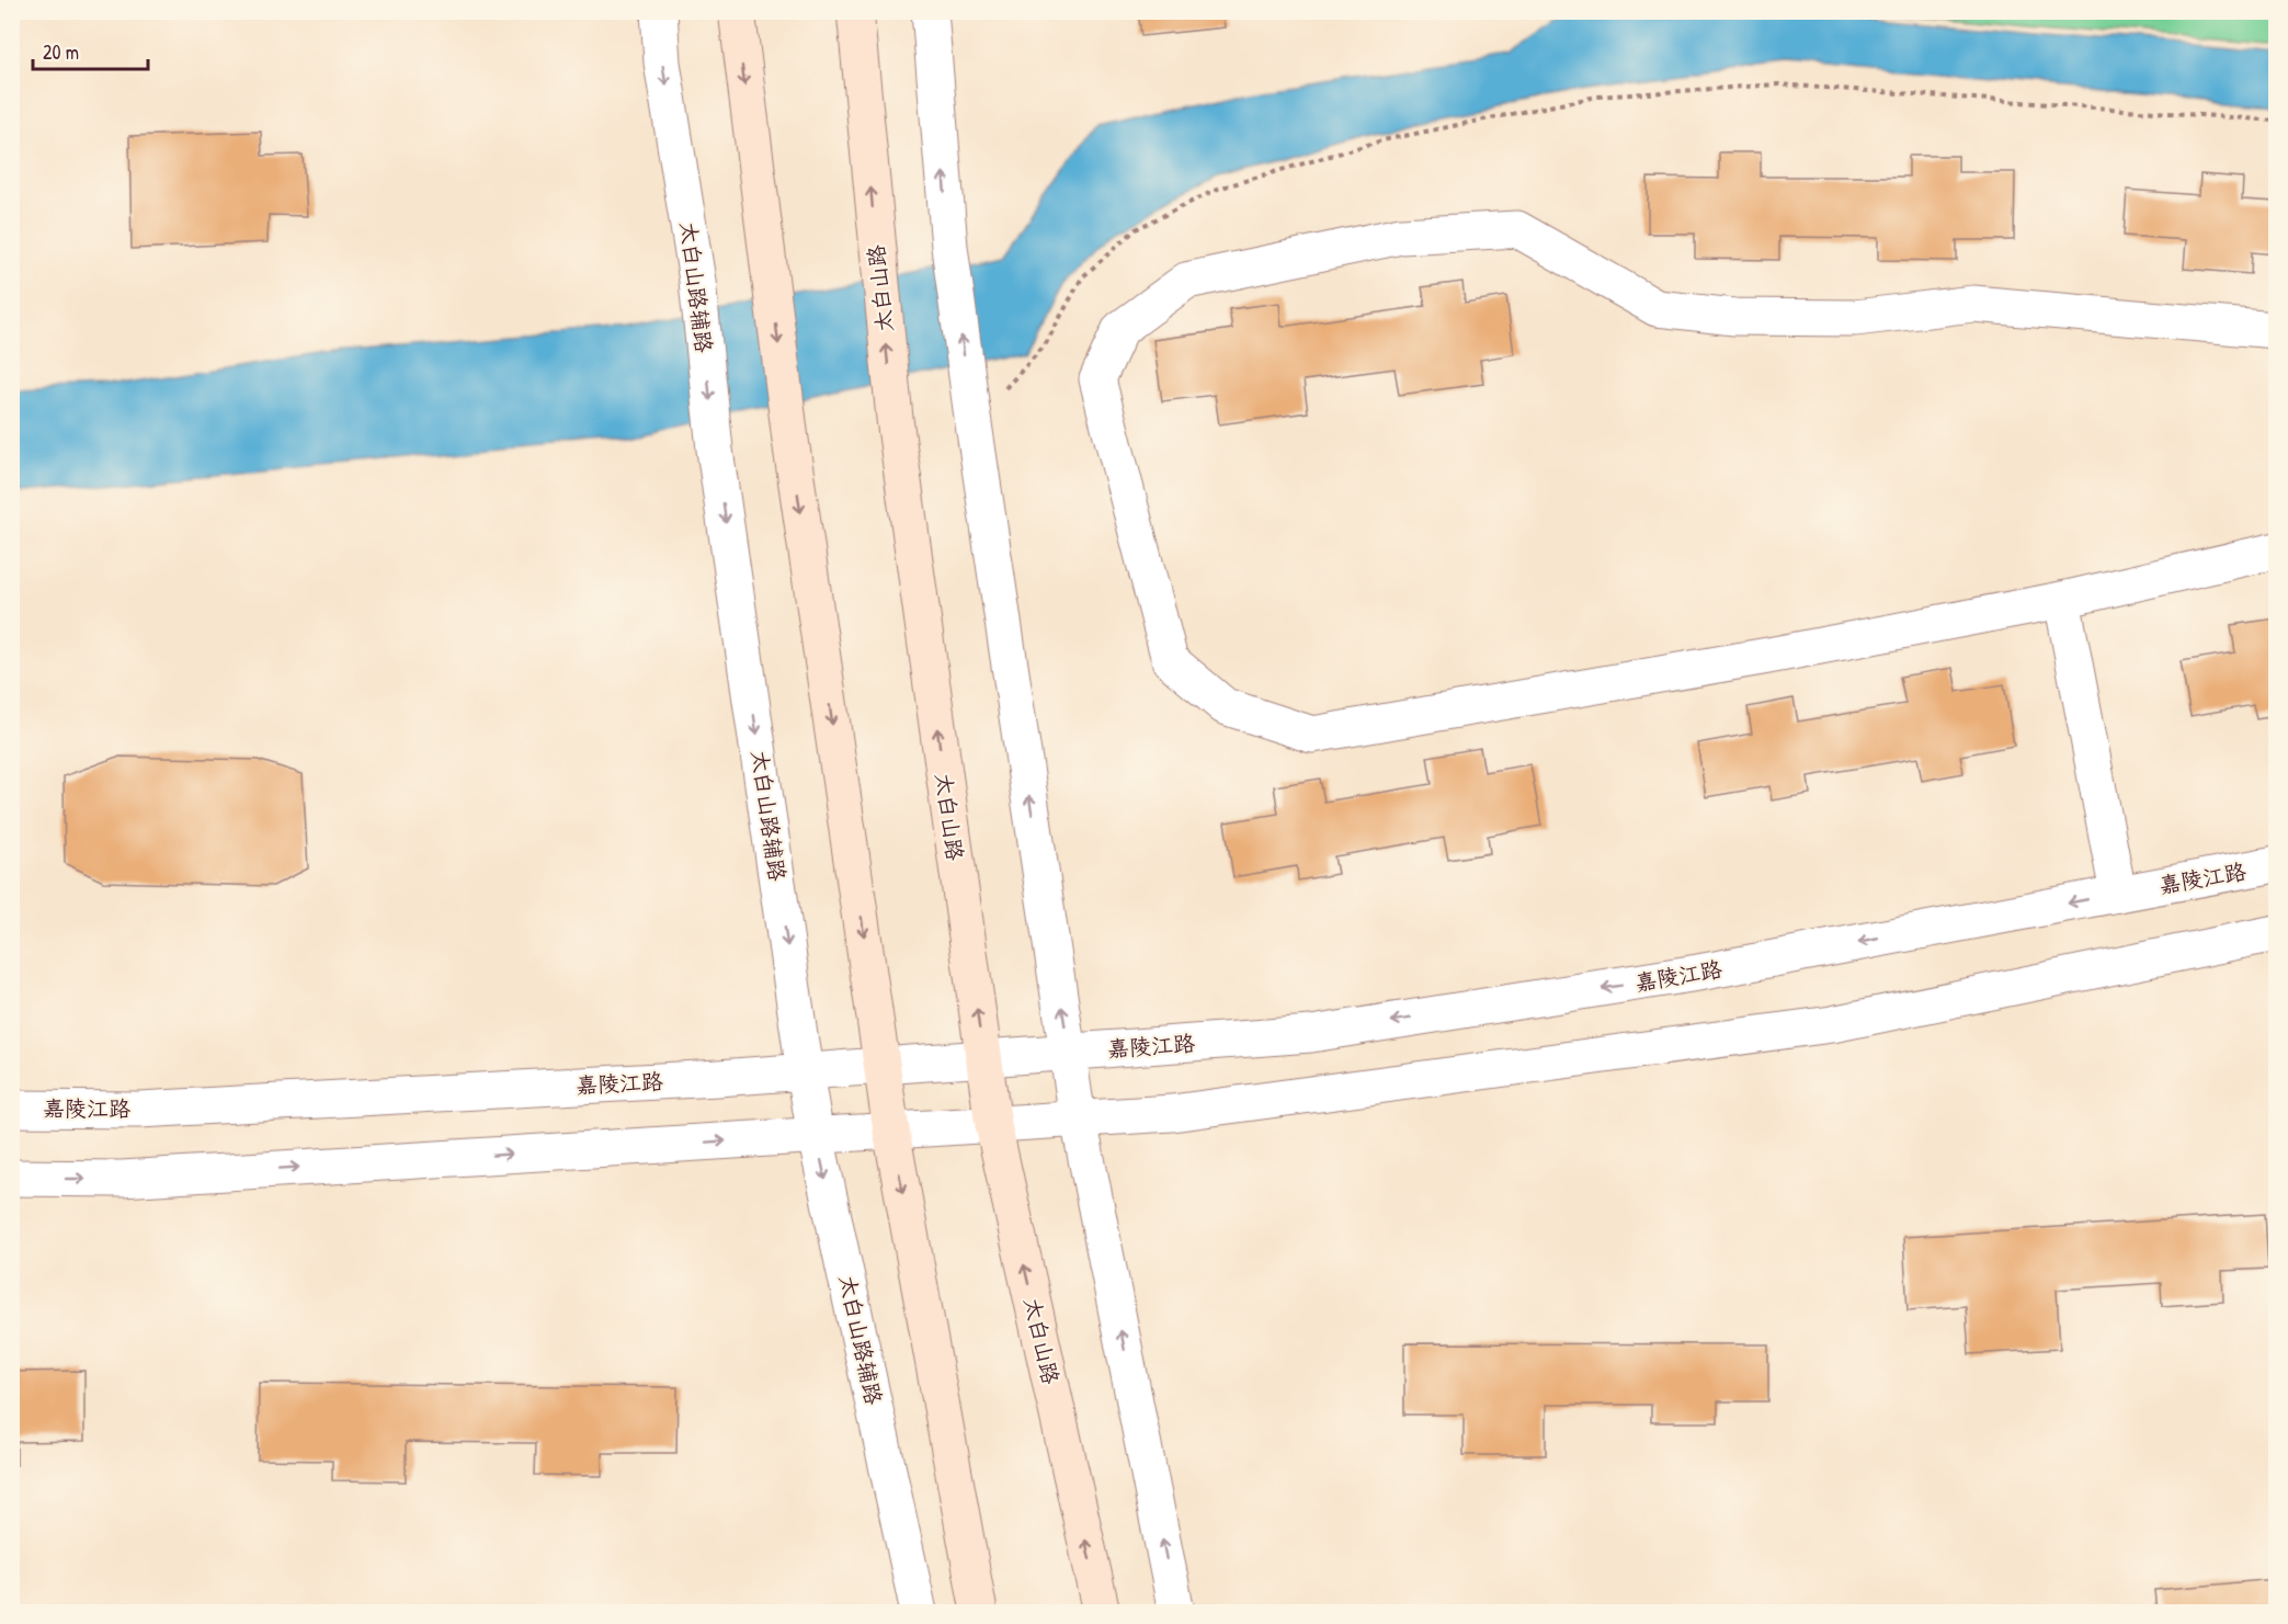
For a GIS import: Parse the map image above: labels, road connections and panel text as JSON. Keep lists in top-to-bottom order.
{
  "streets": {
    "main road": ["太白山路"],
    "street": ["太白山路辅路", "嘉陵江路"]
  },
  "crossings": [
    ["太白山路辅路", "嘉陵江路"],
    ["太白山路", "嘉陵江路"]
  ],
  "scale_bar": "20 m"
}
